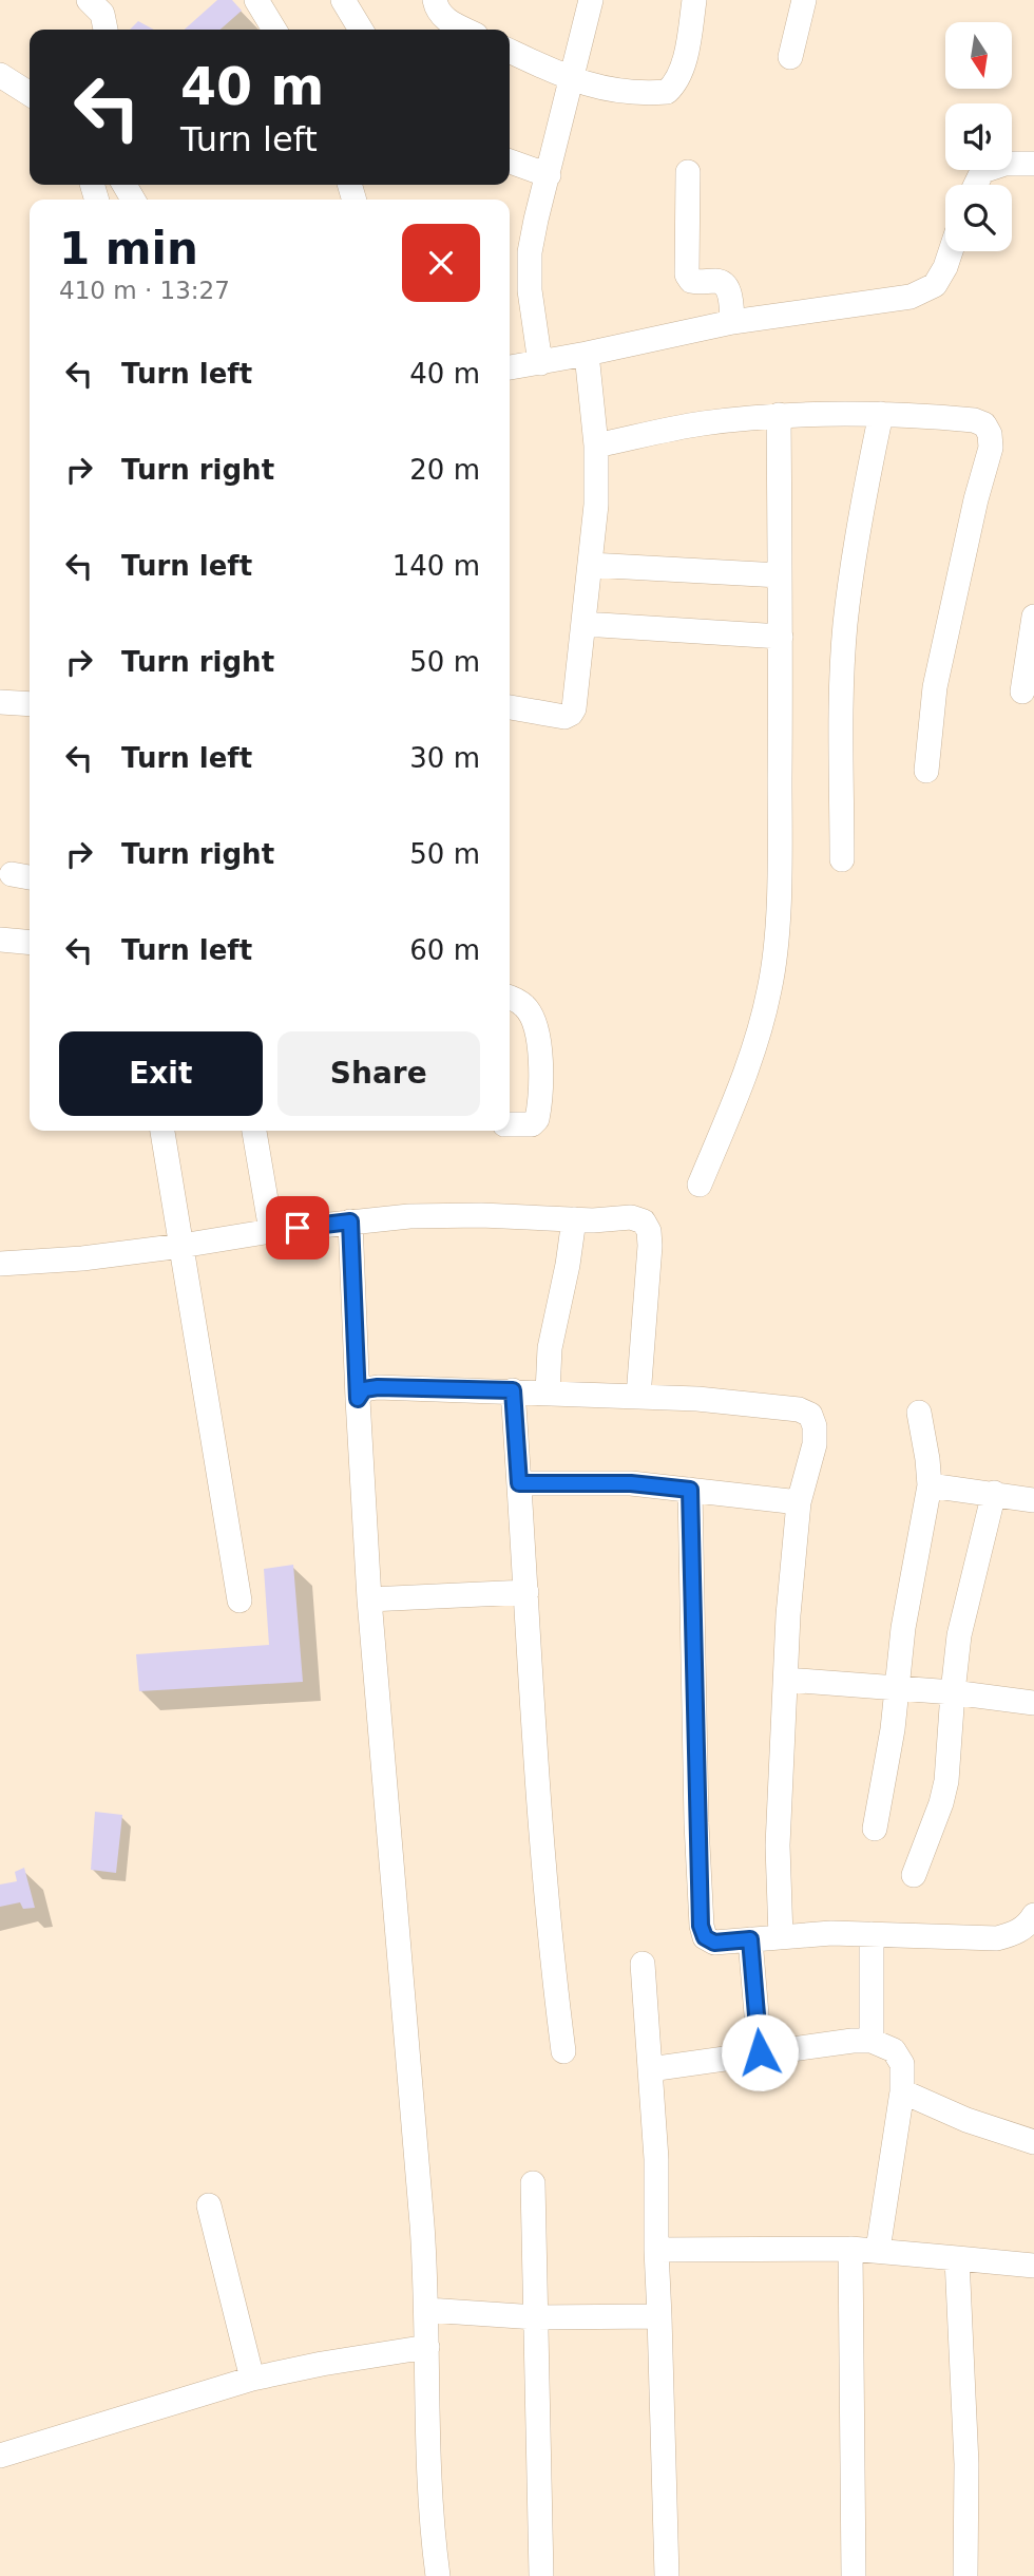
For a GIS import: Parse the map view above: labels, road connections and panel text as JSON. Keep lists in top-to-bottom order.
{
  "north": "bottom",
  "page": {
    "turn": ["40 m", "Turn left"],
    "heading": ["1 min", "410 m · 13:27"],
    "list": [
      {
        "name": "Turn left",
        "value": "40 m"
      },
      {
        "name": "Turn right",
        "value": "20 m"
      },
      {
        "name": "Turn left",
        "value": "140 m"
      },
      {
        "name": "Turn right",
        "value": "50 m"
      },
      {
        "name": "Turn left",
        "value": "30 m"
      },
      {
        "name": "Turn right",
        "value": "50 m"
      },
      {
        "name": "Turn left",
        "value": "60 m"
      }
    ],
    "buttons": ["Exit", "Share"]
  }
}
